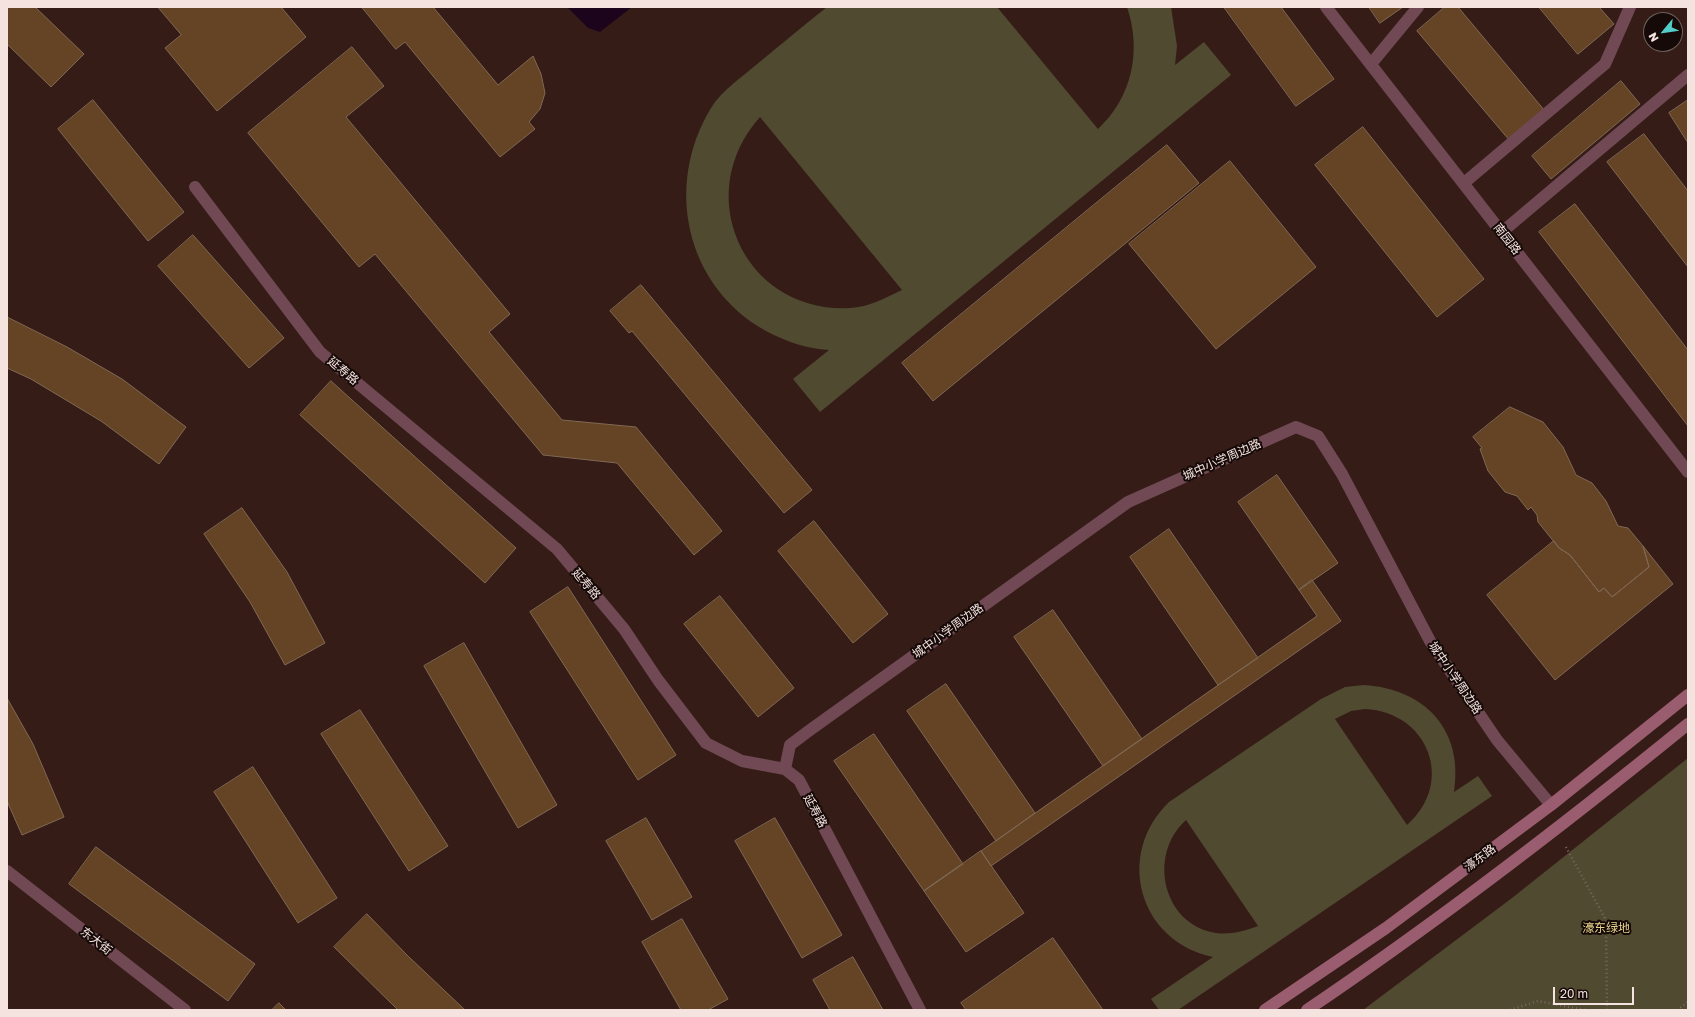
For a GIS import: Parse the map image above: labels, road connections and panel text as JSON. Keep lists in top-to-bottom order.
{
  "streets": {
    "main road": ["濠东路"],
    "street": [
      "南园路",
      "延寿路",
      "城中小学周边路",
      "东大街"
    ]
  },
  "crossings": [
    ["延寿路", "城中小学周边路"],
    ["城中小学周边路", "濠东路"]
  ],
  "parks": ["濠东绿地"],
  "scale_bar": "20 m",
  "north": "bottom left"
}
